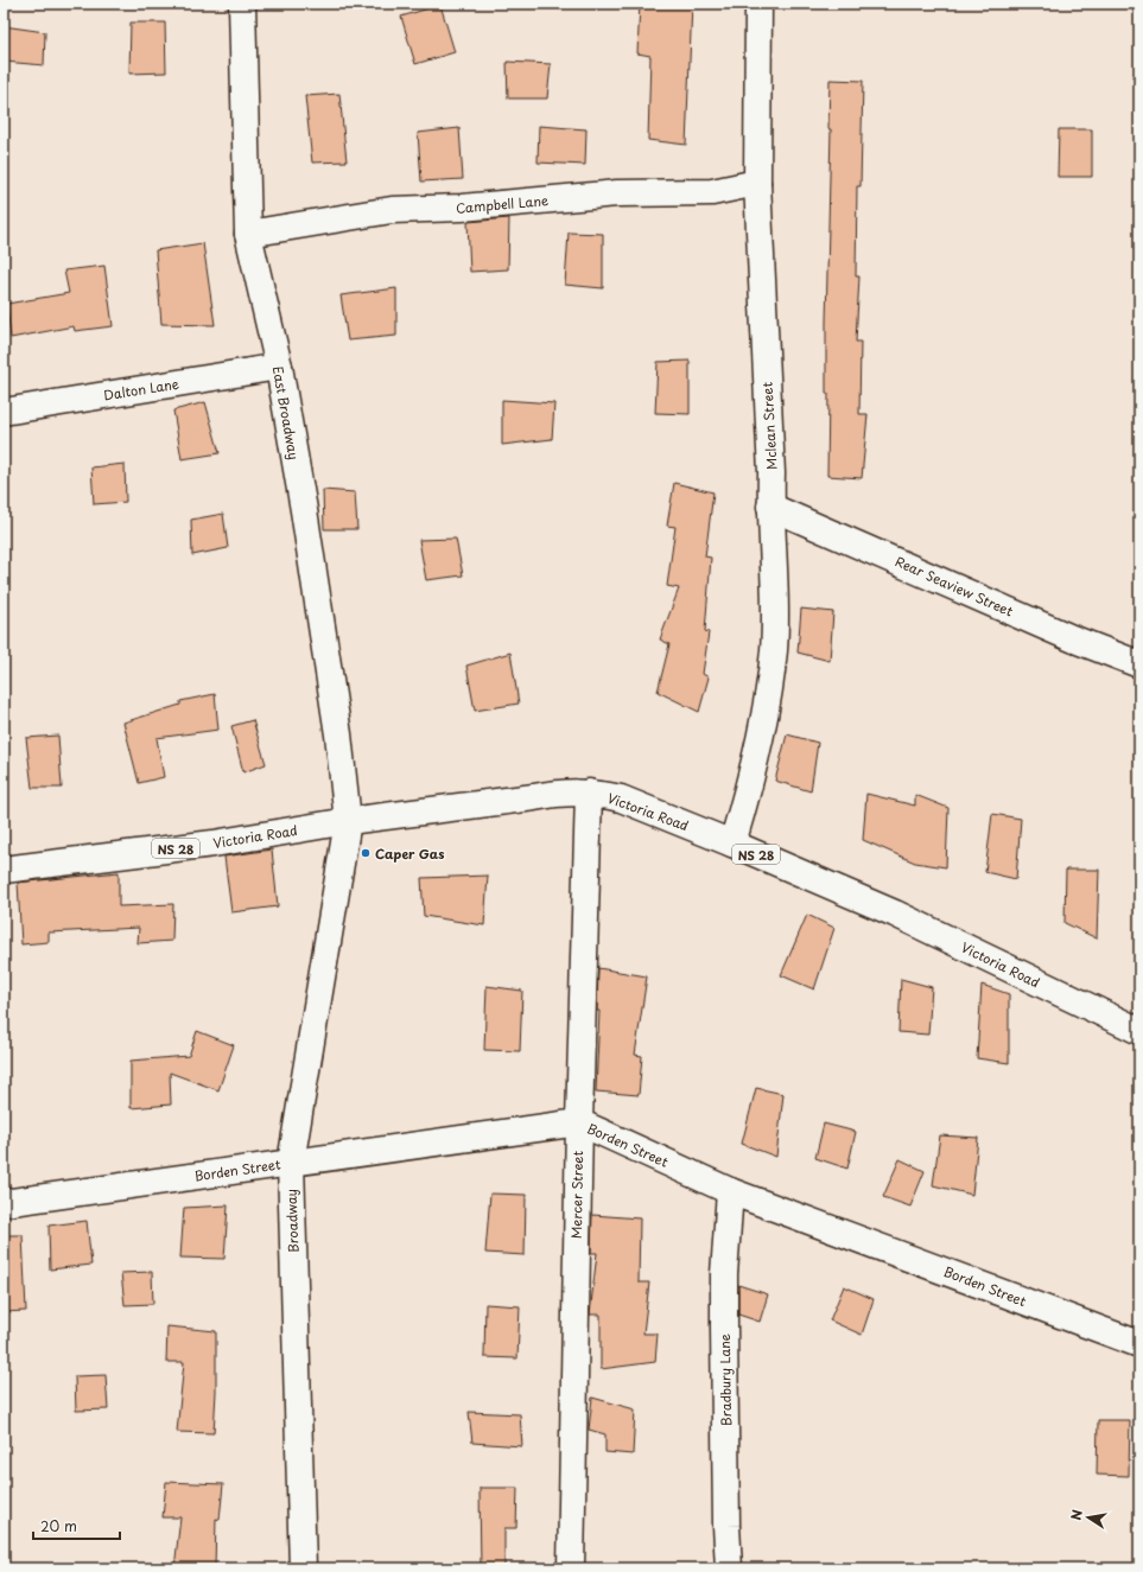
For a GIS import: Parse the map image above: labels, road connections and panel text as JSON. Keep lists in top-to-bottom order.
{
  "streets": {
    "street": [
      "Campbell Lane",
      "Dalton Lane",
      "East Broadway",
      "Mclean Street",
      "Rear Seaview Street",
      "Victoria Road",
      "NS 28",
      "Borden Street",
      "Mercer Street",
      "Broadway",
      "Bradbury Lane"
    ]
  },
  "crossings": [
    ["Campbell Lane", "East Broadway"],
    ["Campbell Lane", "Mclean Street"],
    ["Dalton Lane", "East Broadway"],
    ["East Broadway", "Victoria Road"],
    ["East Broadway", "Broadway"],
    ["Mclean Street", "Rear Seaview Street"],
    ["Mclean Street", "Victoria Road"],
    ["Victoria Road", "Mercer Street"],
    ["Victoria Road", "Broadway"],
    ["Borden Street", "Mercer Street"],
    ["Borden Street", "Broadway"],
    ["Borden Street", "Bradbury Lane"]
  ],
  "places": ["Caper Gas"],
  "scale_bar": "20 m",
  "north": "left"
}
